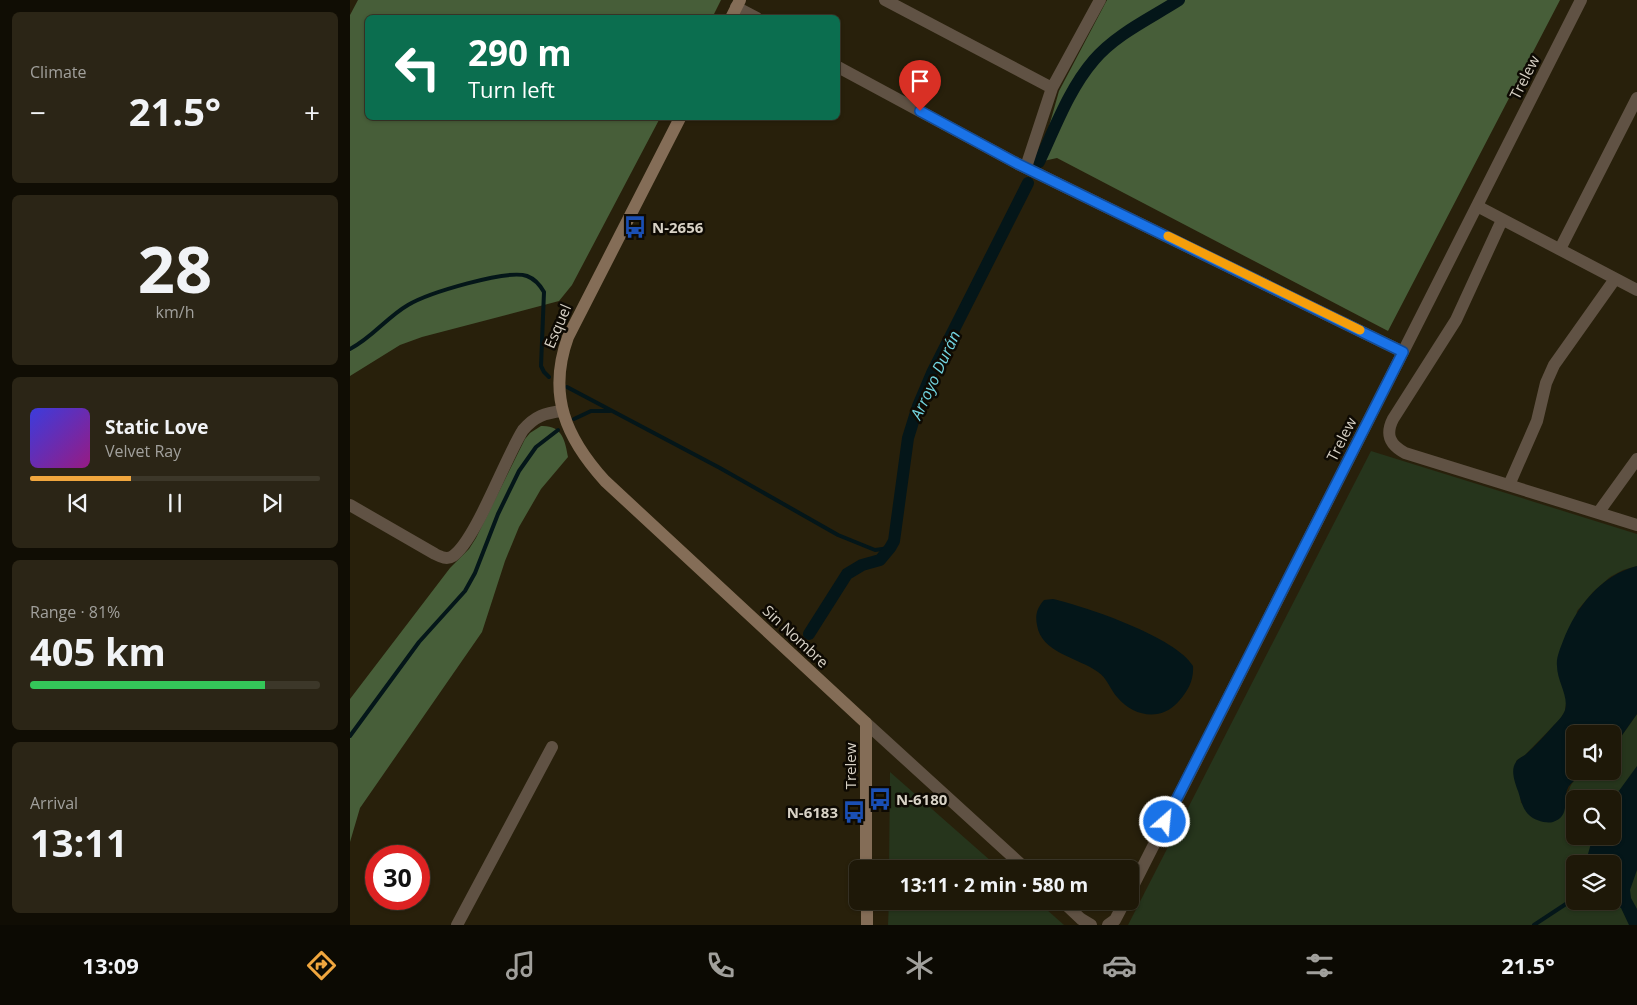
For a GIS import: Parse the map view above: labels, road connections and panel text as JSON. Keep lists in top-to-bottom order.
{
  "streets": {
    "main road": ["Trelew", "Esquel", "Sin Nombre"]
  },
  "crossings": [
    ["Trelew", "Sin Nombre"],
    ["Esquel", "Sin Nombre"]
  ],
  "water": ["Arroyo Durán"],
  "places": {
    "bus stop": ["N-2656", "N-6180", "N-6183"]
  },
  "page": {
    "tile": [
      "Climate",
      ["28", "km/h"],
      ["Range · 81%", "405 km"],
      ["Arrival", "13:11"]
    ],
    "turn": ["290 m", "Turn left"],
    "heat": ["−", "21.5°", "+"],
    "song": ["Static Love", "Velvet Ray"],
    "limit": "30",
    "trip": "13:11 · 2 min · 580 m",
    "tabs": ["13:09", "21.5°"]
  }
}
